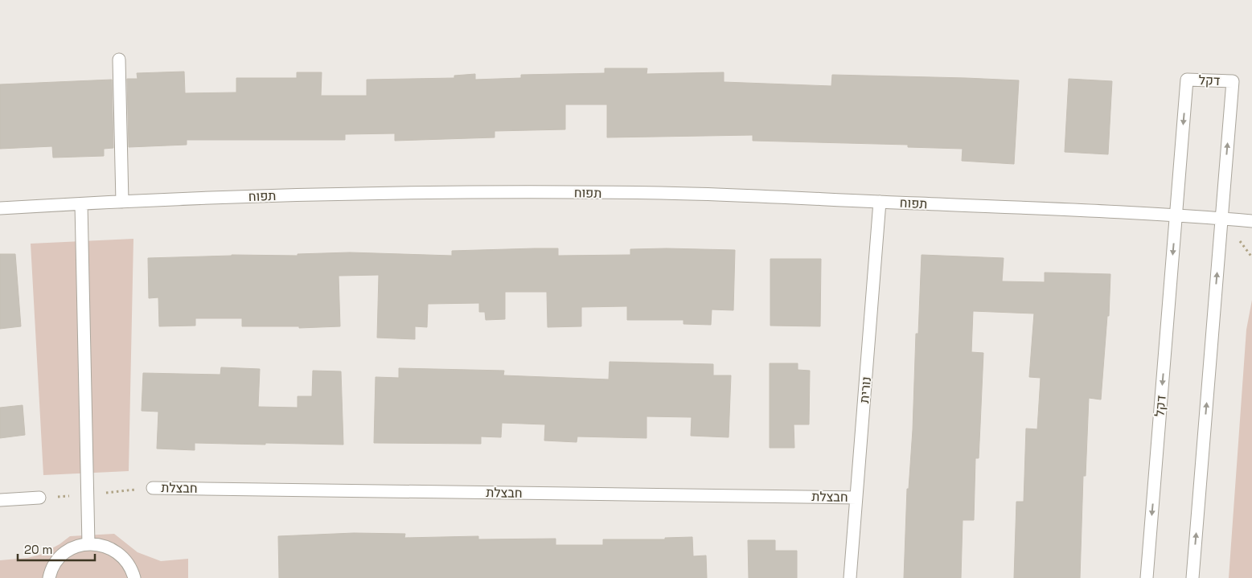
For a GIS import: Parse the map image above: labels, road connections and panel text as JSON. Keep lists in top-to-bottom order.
{
  "streets": {
    "street": [
      "דקל",
      "תפוח",
      "נורית",
      "חבצלת"
    ]
  },
  "crossings": [
    ["דקל", "תפוח"],
    ["תפוח", "נורית"],
    ["נורית", "חבצלת"]
  ],
  "scale_bar": "20 m"
}
